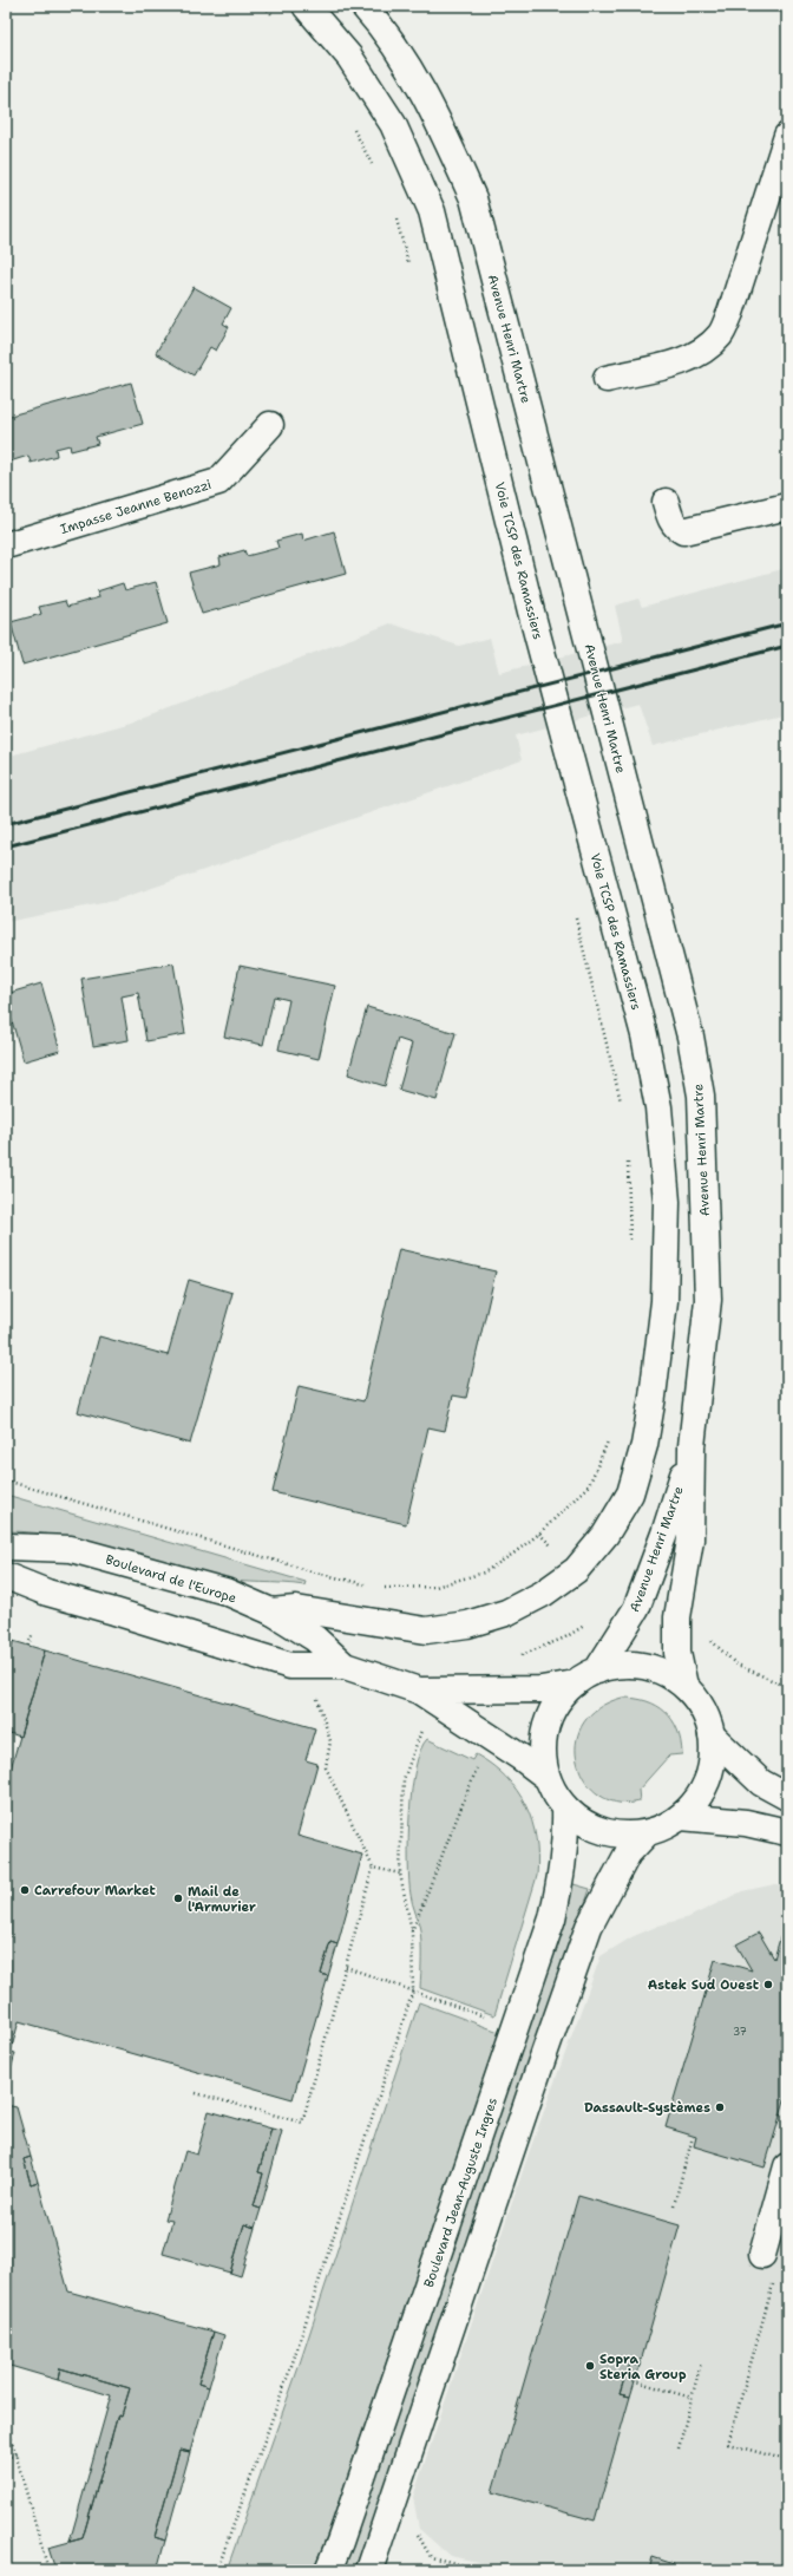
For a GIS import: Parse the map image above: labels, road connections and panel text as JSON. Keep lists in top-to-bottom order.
{
  "streets": {
    "main road": [
      "Avenue Henri Martre",
      "Impasse Jeanne Benozzi",
      "Voie TCSP des Ramassiers",
      "Boulevard de l'Europe",
      "Boulevard Jean-Auguste Ingres"
    ]
  },
  "crossings": [
    ["Avenue Henri Martre", "Boulevard de l'Europe"],
    ["Voie TCSP des Ramassiers", "Boulevard de l'Europe"]
  ],
  "places": [
    "Carrefour Market",
    "Mail de l'Armurier",
    "Astek Sud Ouest",
    "Dassault-Systèmes",
    "Sopra Steria Group"
  ],
  "house_numbers": ["37"]
}
